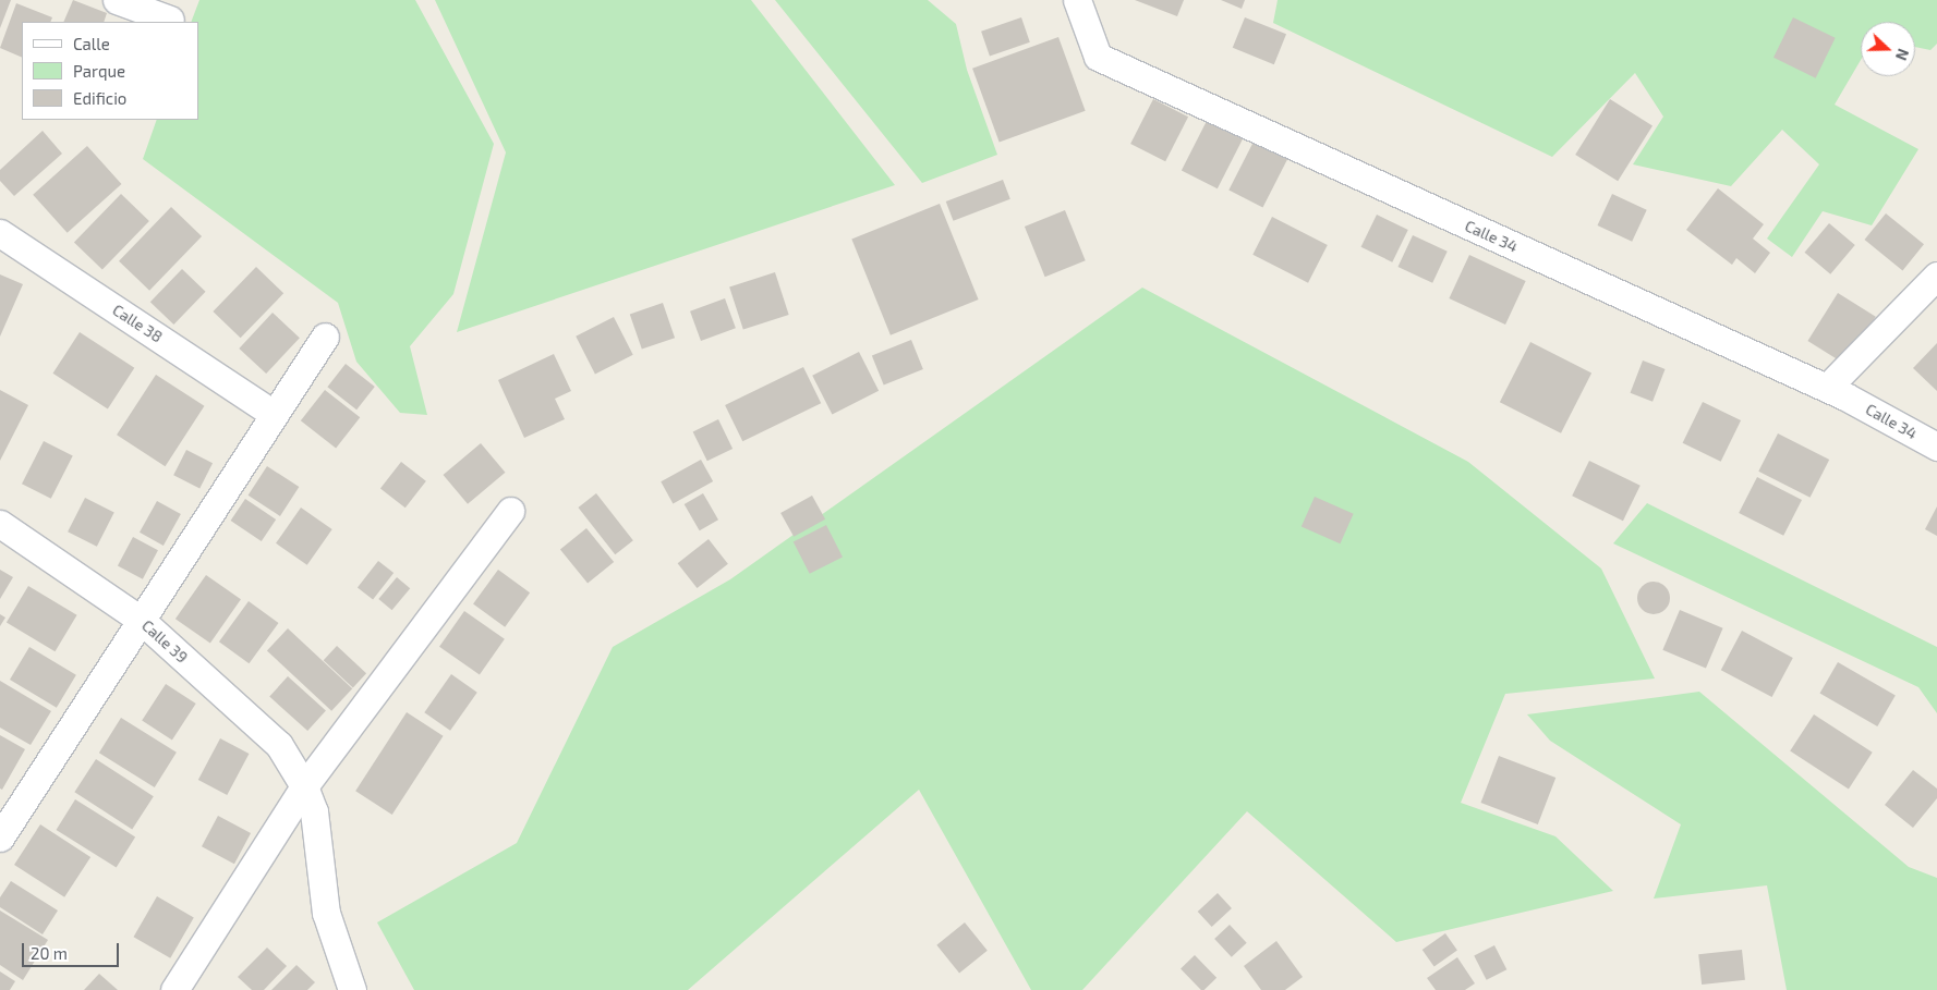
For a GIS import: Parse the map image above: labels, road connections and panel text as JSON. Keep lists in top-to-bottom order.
{
  "streets": {
    "street": ["Calle 34", "Calle 38", "Calle 39"]
  },
  "legend": ["Calle", "Parque", "Edificio"],
  "scale_bar": "20 m",
  "north": "right"
}
